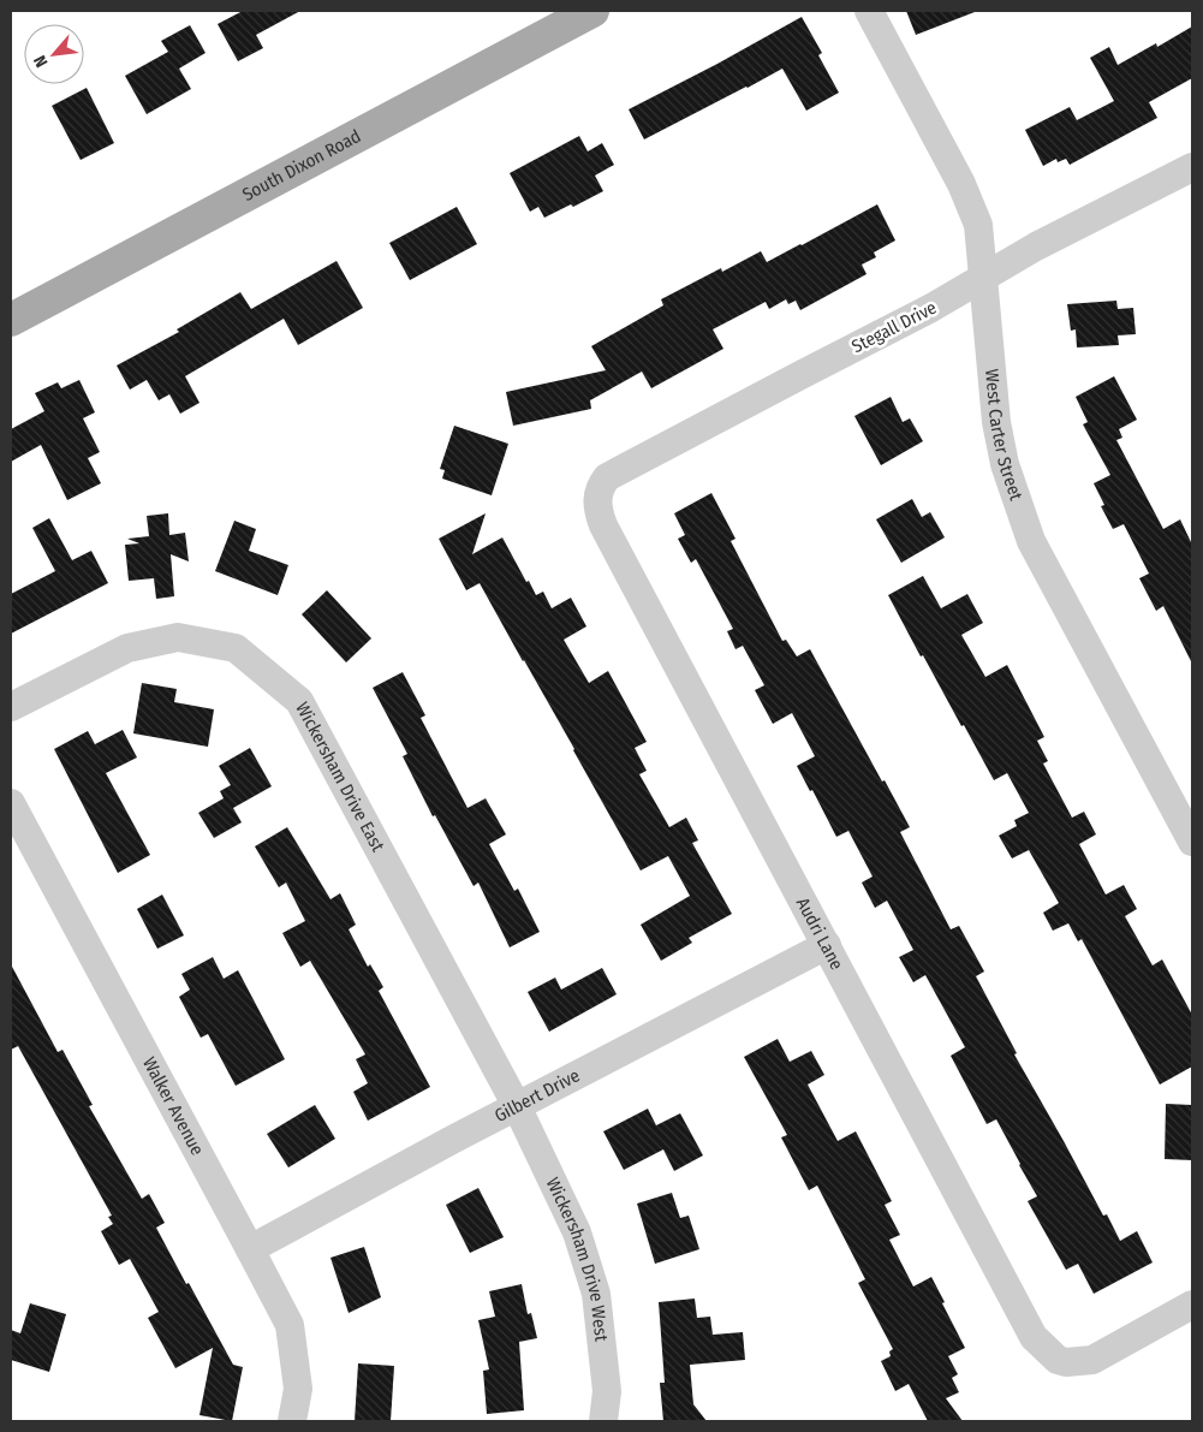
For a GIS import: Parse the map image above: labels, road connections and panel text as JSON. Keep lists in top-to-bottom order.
{
  "streets": {
    "main road": ["South Dixon Road"],
    "street": [
      "Stegall Drive",
      "West Carter Street",
      "Wickersham Drive East",
      "Audri Lane",
      "Gilbert Drive",
      "Walker Avenue",
      "Wickersham Drive West"
    ]
  },
  "crossings": [
    ["Stegall Drive", "West Carter Street"],
    ["Stegall Drive", "Audri Lane"],
    ["Wickersham Drive East", "Gilbert Drive"],
    ["Wickersham Drive East", "Wickersham Drive West"],
    ["Audri Lane", "Gilbert Drive"],
    ["Gilbert Drive", "Walker Avenue"],
    ["Gilbert Drive", "Wickersham Drive West"]
  ],
  "north": "bottom left"
}
